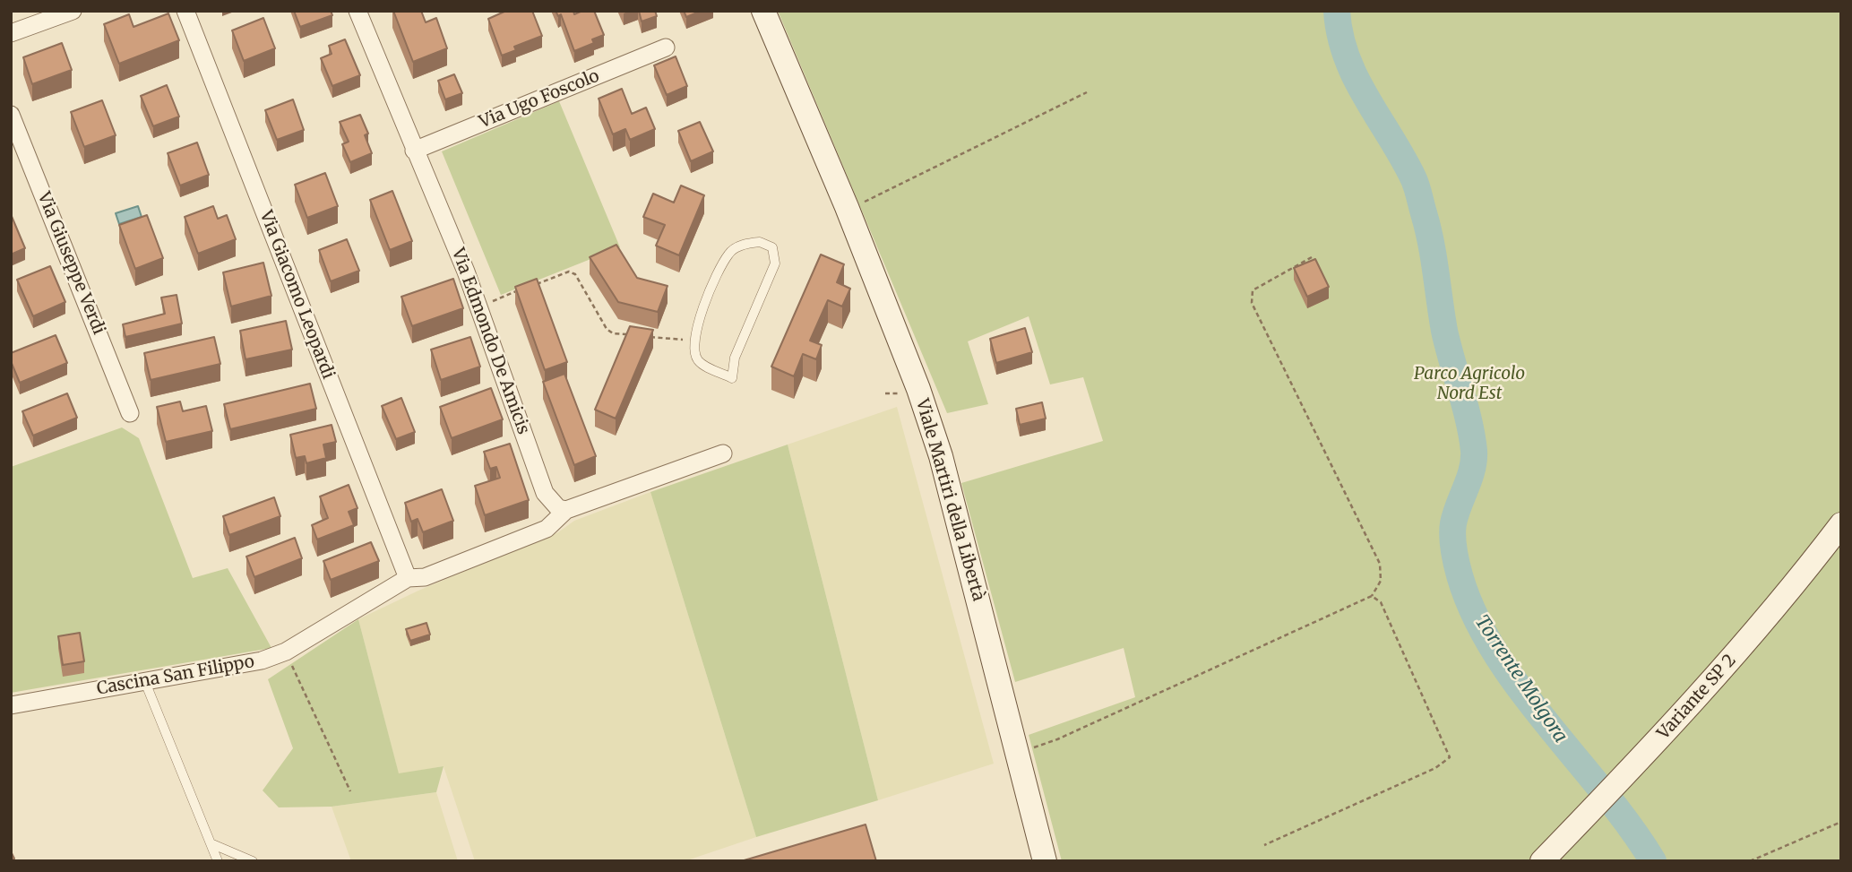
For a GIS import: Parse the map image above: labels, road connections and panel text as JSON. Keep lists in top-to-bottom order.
{
  "streets": {
    "street": [
      "Via Ugo Foscolo",
      "Via Giuseppe Verdi",
      "Via Giacomo Leopardi",
      "Via Edmondo De Amicis",
      "Viale Martiri della Libertà",
      "Cascina San Filippo",
      "Variante SP 2"
    ]
  },
  "crossings": [
    ["Via Ugo Foscolo", "Via Edmondo De Amicis"],
    ["Via Giacomo Leopardi", "Cascina San Filippo"],
    ["Via Edmondo De Amicis", "Cascina San Filippo"]
  ],
  "water": ["Torrente Molgora"],
  "parks": ["Parco Agricolo Nord Est"]
}
